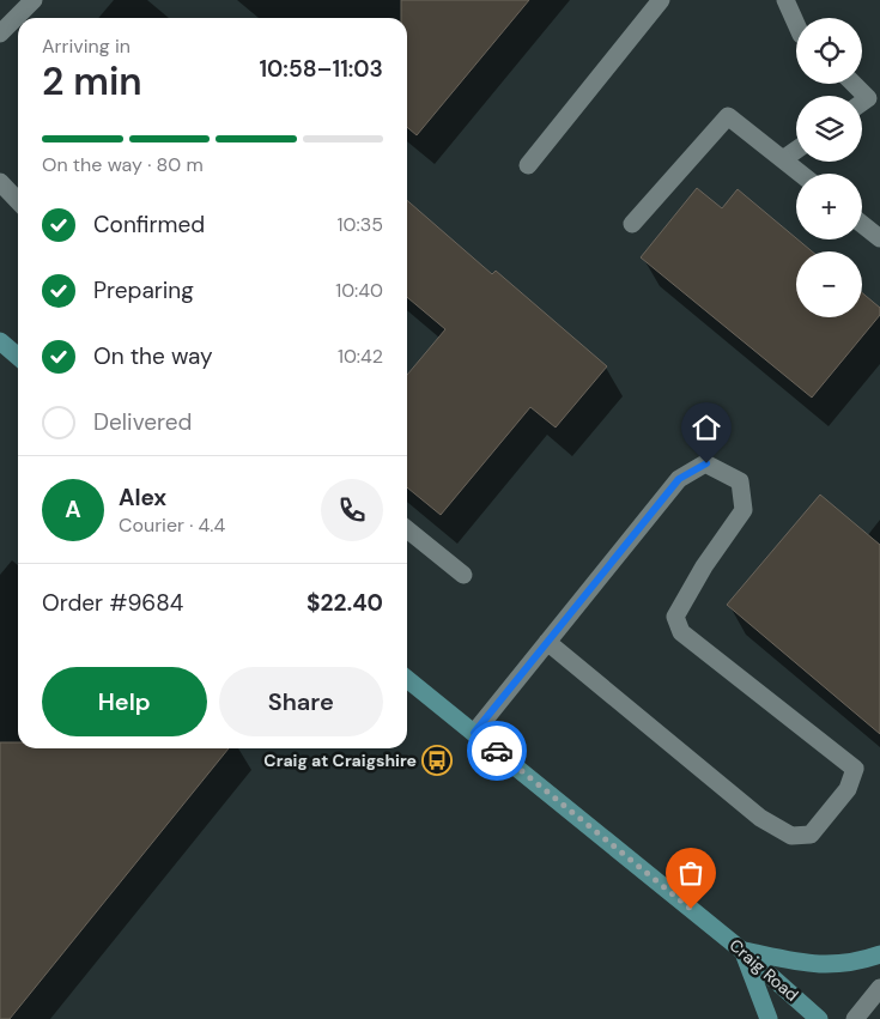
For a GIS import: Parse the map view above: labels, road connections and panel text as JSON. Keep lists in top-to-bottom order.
{
  "streets": {
    "main road": ["Craig Road"]
  },
  "places": {
    "bus stop": ["Craig at Craigshire"]
  },
  "page": {
    "map_buttons": ["+", "−"],
    "heading": ["2 min", "Arriving in", "10:58–11:03"],
    "panel": [
      "Alex",
      "Courier · 4.4",
      "Order #9684",
      "$22.40"
    ],
    "bar": "On the way · 80 m",
    "list": [
      ["Confirmed", "10:35"],
      ["Preparing", "10:40"],
      ["On the way", "10:42"],
      "Delivered"
    ],
    "round": "A",
    "buttons": ["Help", "Share"]
  }
}
